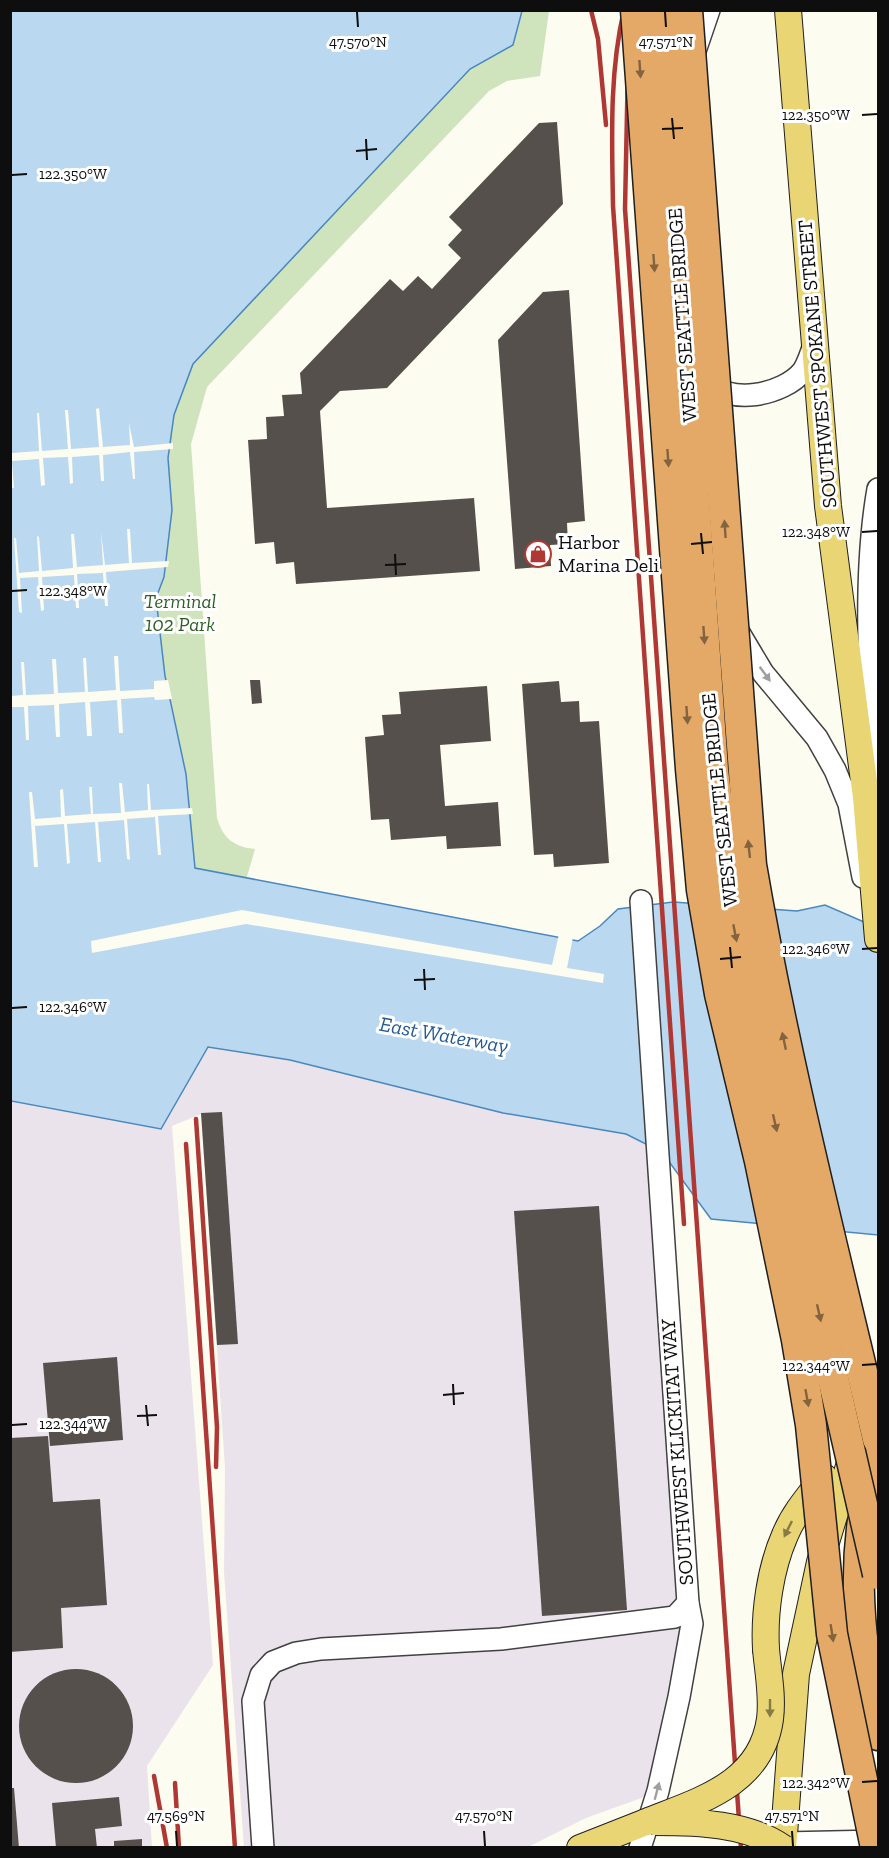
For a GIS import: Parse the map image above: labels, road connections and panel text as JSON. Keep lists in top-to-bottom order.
{
  "streets": {
    "highway": ["WEST SEATTLE BRIDGE"],
    "main road": ["SOUTHWEST SPOKANE STREET"],
    "street": ["SOUTHWEST KLICKITAT WAY"]
  },
  "water": ["East Waterway"],
  "parks": ["Terminal 102 Park"],
  "places": {
    "shop": ["Harbor Marina Deli"]
  },
  "coordinates": [
    "47.570°N",
    "47.571°N",
    "122.350°W",
    "122.348°W",
    "122.346°W",
    "122.344°W",
    "122.342°W",
    "47.569°N"
  ]
}
